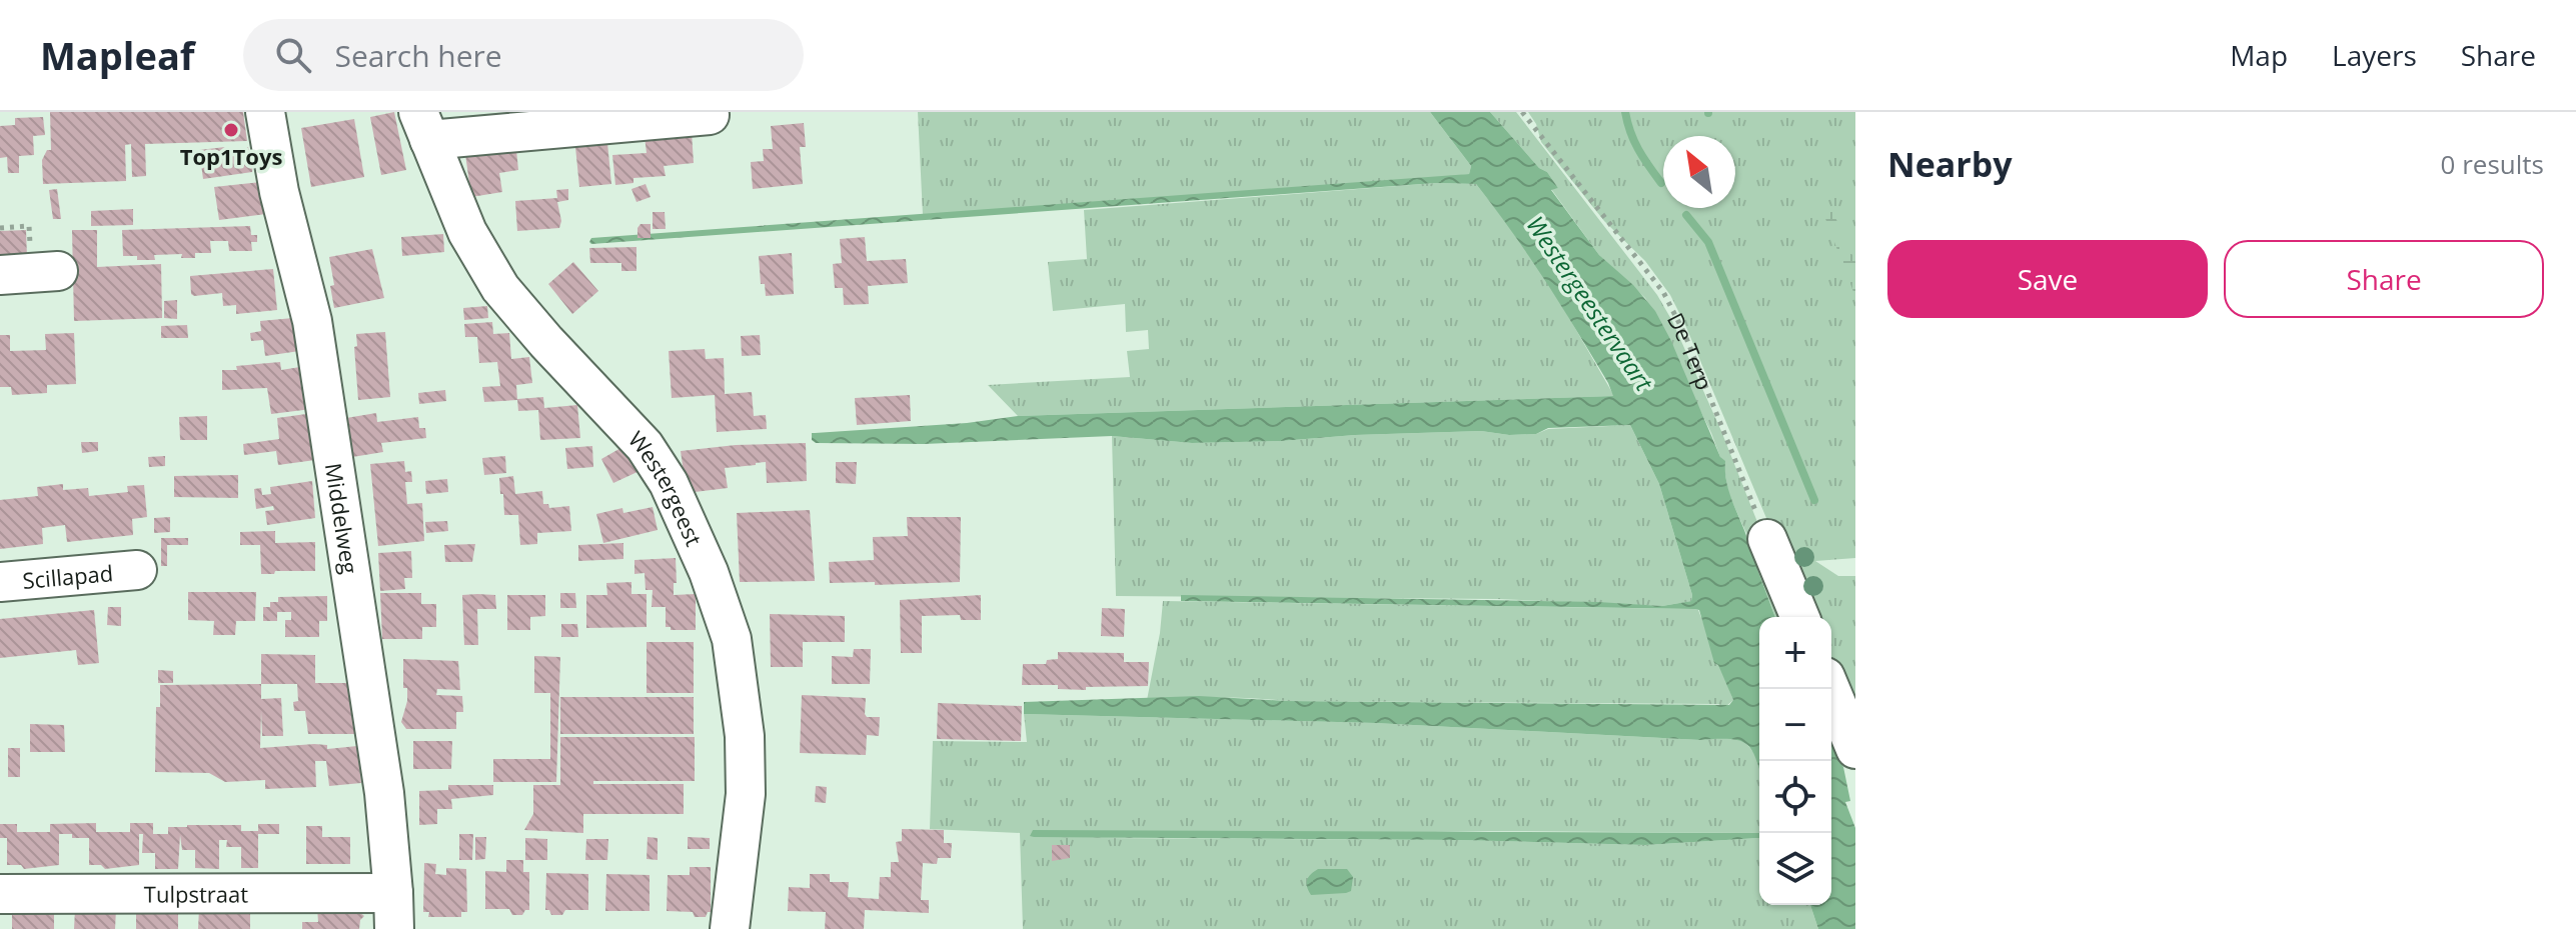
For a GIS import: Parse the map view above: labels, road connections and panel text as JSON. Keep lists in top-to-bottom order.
{
  "streets": {
    "street": [
      "Westergeest",
      "Middelweg",
      "Scillapad",
      "Tulpstraat"
    ],
    "path": ["De Terp"]
  },
  "crossings": [
    ["Middelweg", "Tulpstraat"]
  ],
  "water": ["Westergeestervaart"],
  "places": ["Top1Toys"],
  "north": "top left",
  "page": {
    "header": "Mapleaf",
    "search": "Search here",
    "nav": ["Map", "Layers", "Share"],
    "heading": ["Nearby", "0 results"],
    "buttons": ["Save", "Share"],
    "map_buttons": ["+", "−"]
  }
}
